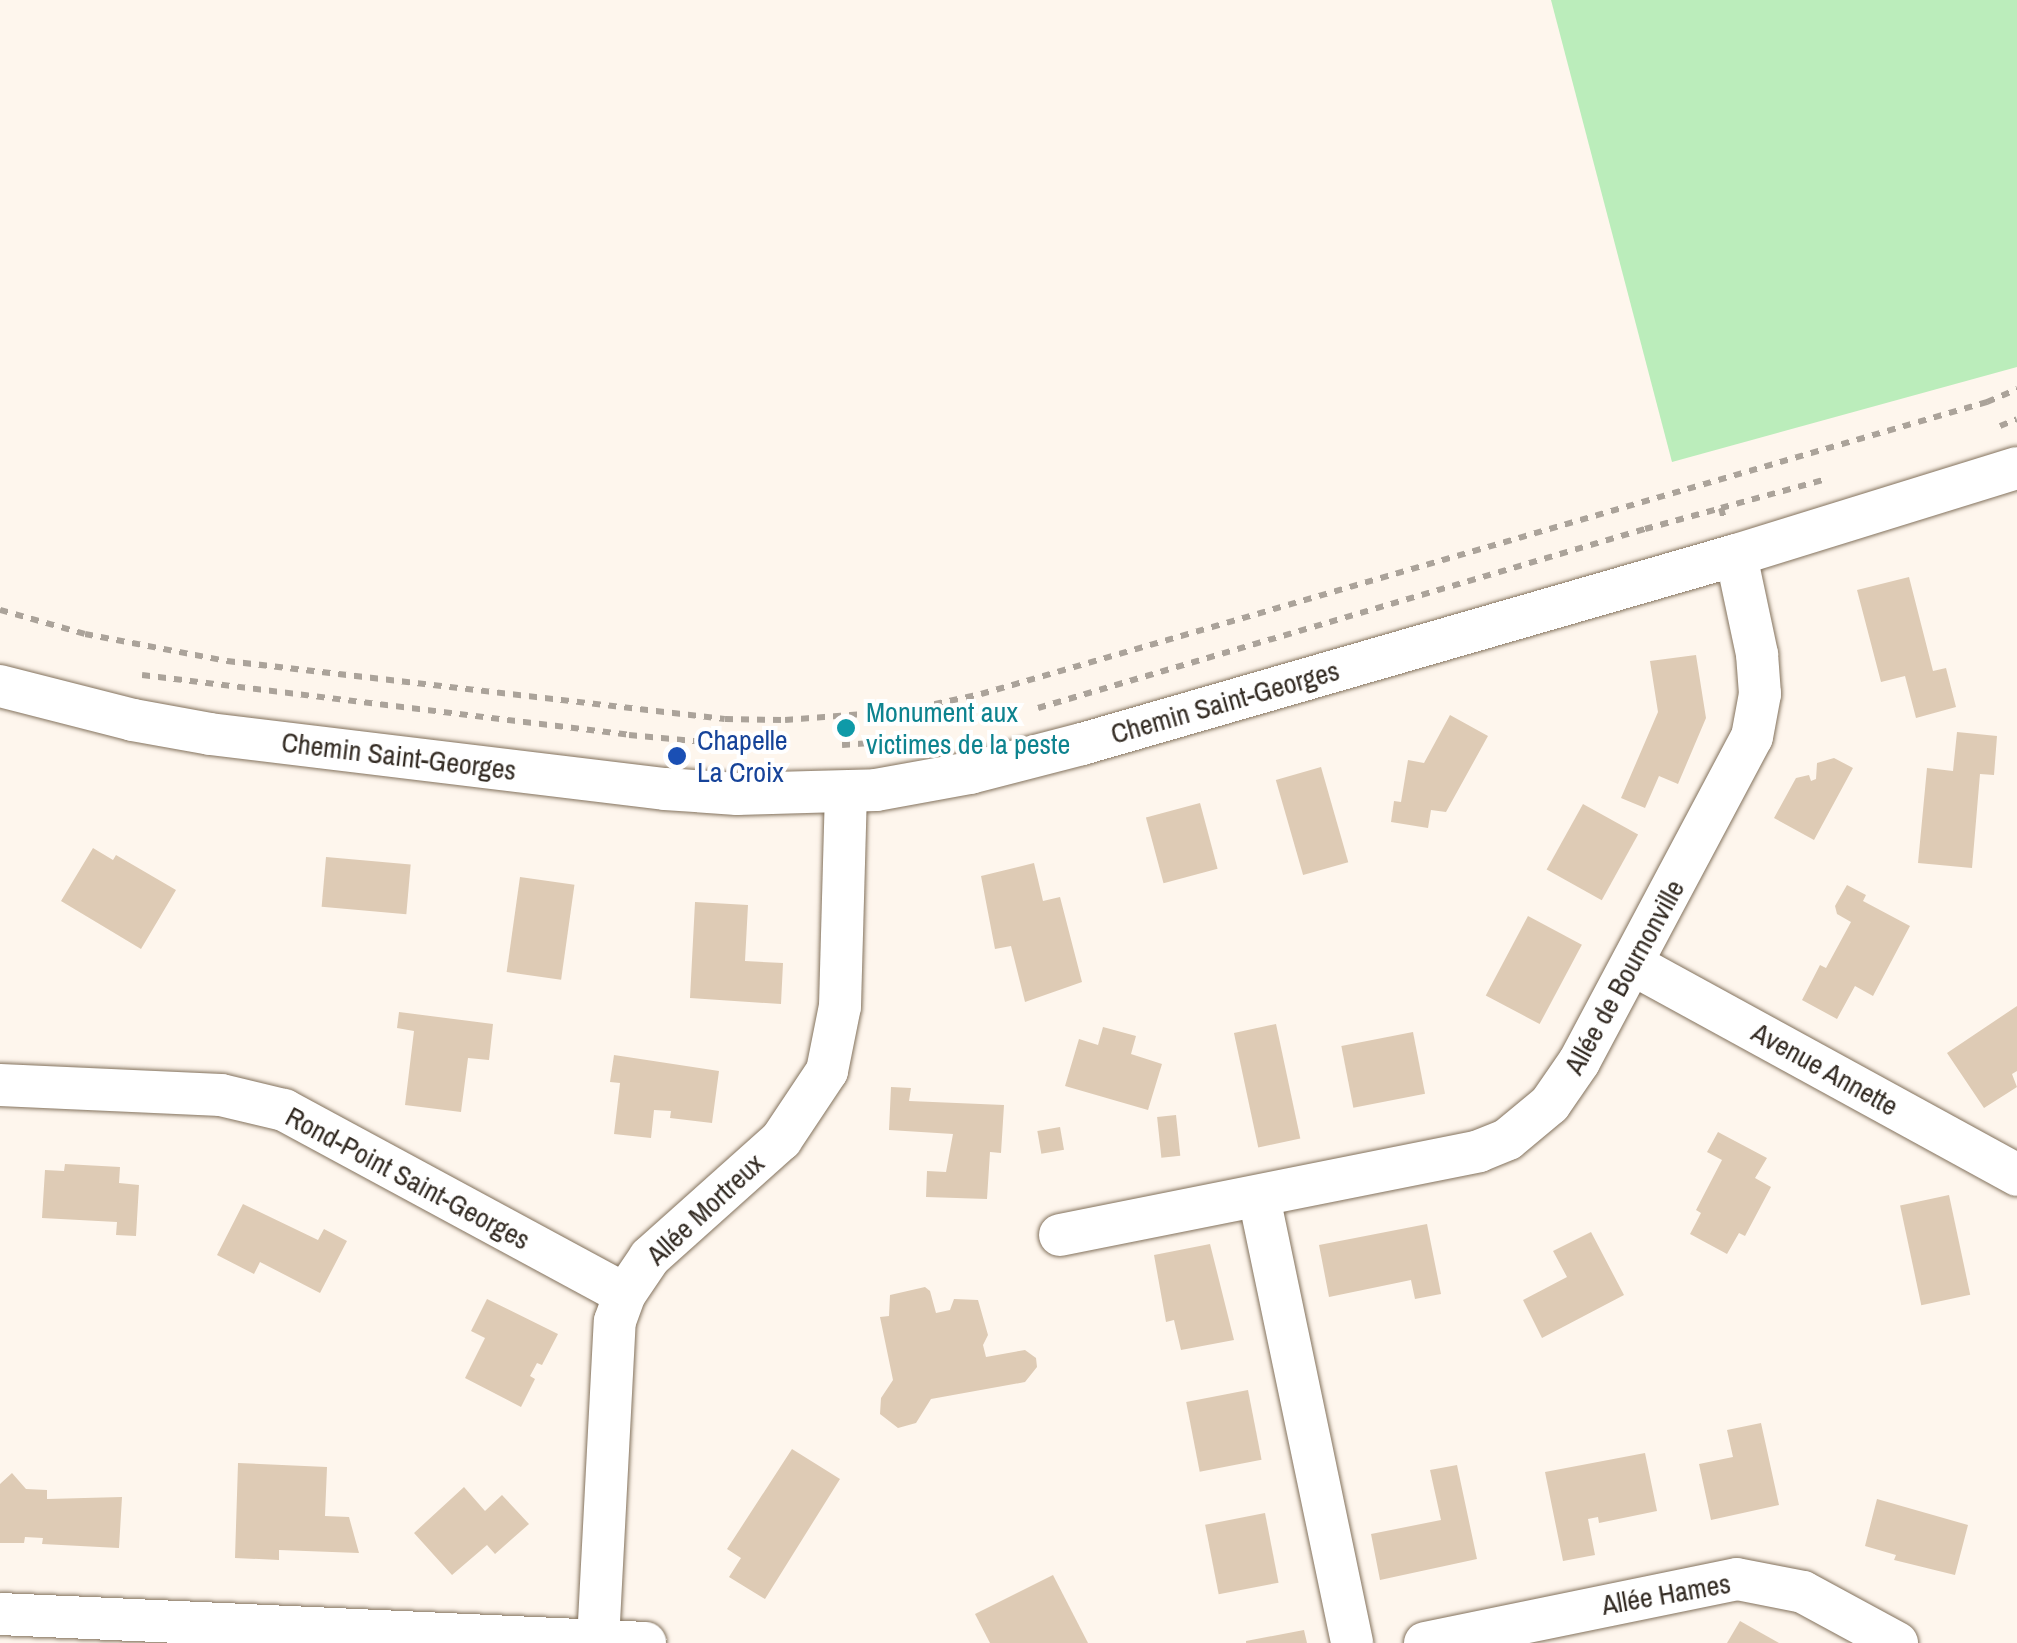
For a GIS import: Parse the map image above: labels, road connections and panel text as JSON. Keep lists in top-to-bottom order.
{
  "streets": {
    "street": [
      "Chemin Saint-Georges",
      "Allée de Bournonville",
      "Avenue Annette",
      "Rond-Point Saint-Georges",
      "Allée Mortreux",
      "Allée Hames"
    ]
  },
  "crossings": [
    ["Chemin Saint-Georges", "Allée de Bournonville"],
    ["Chemin Saint-Georges", "Allée Mortreux"],
    ["Allée de Bournonville", "Avenue Annette"],
    ["Rond-Point Saint-Georges", "Allée Mortreux"]
  ],
  "places": ["Monument aux victimes de la peste", "Chapelle La Croix"]
}
